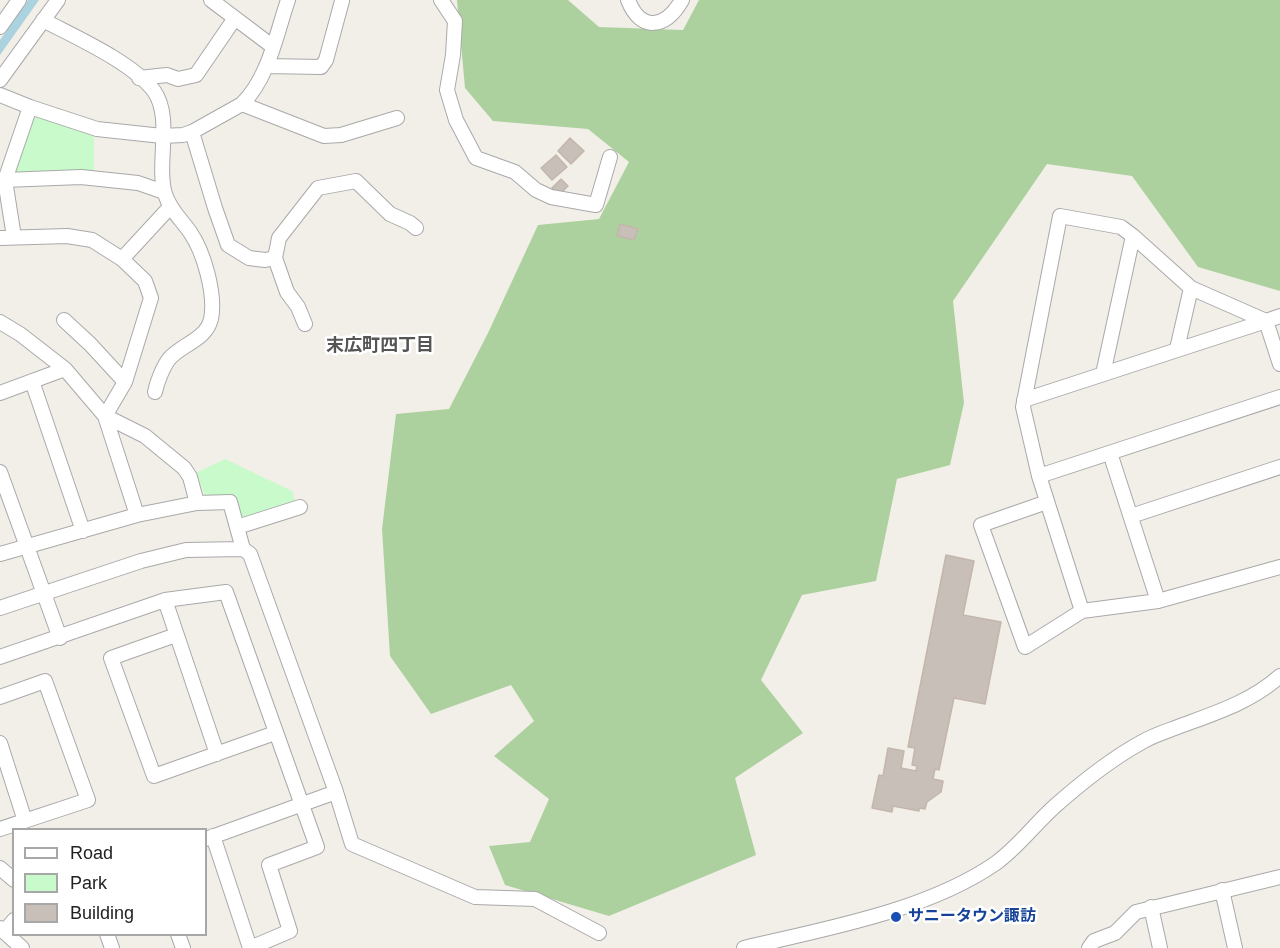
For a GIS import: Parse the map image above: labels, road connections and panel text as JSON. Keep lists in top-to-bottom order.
{
  "districts": ["末広町四丁目"],
  "places": ["サニータウン諏訪"],
  "legend": ["Road", "Park", "Building"]
}
